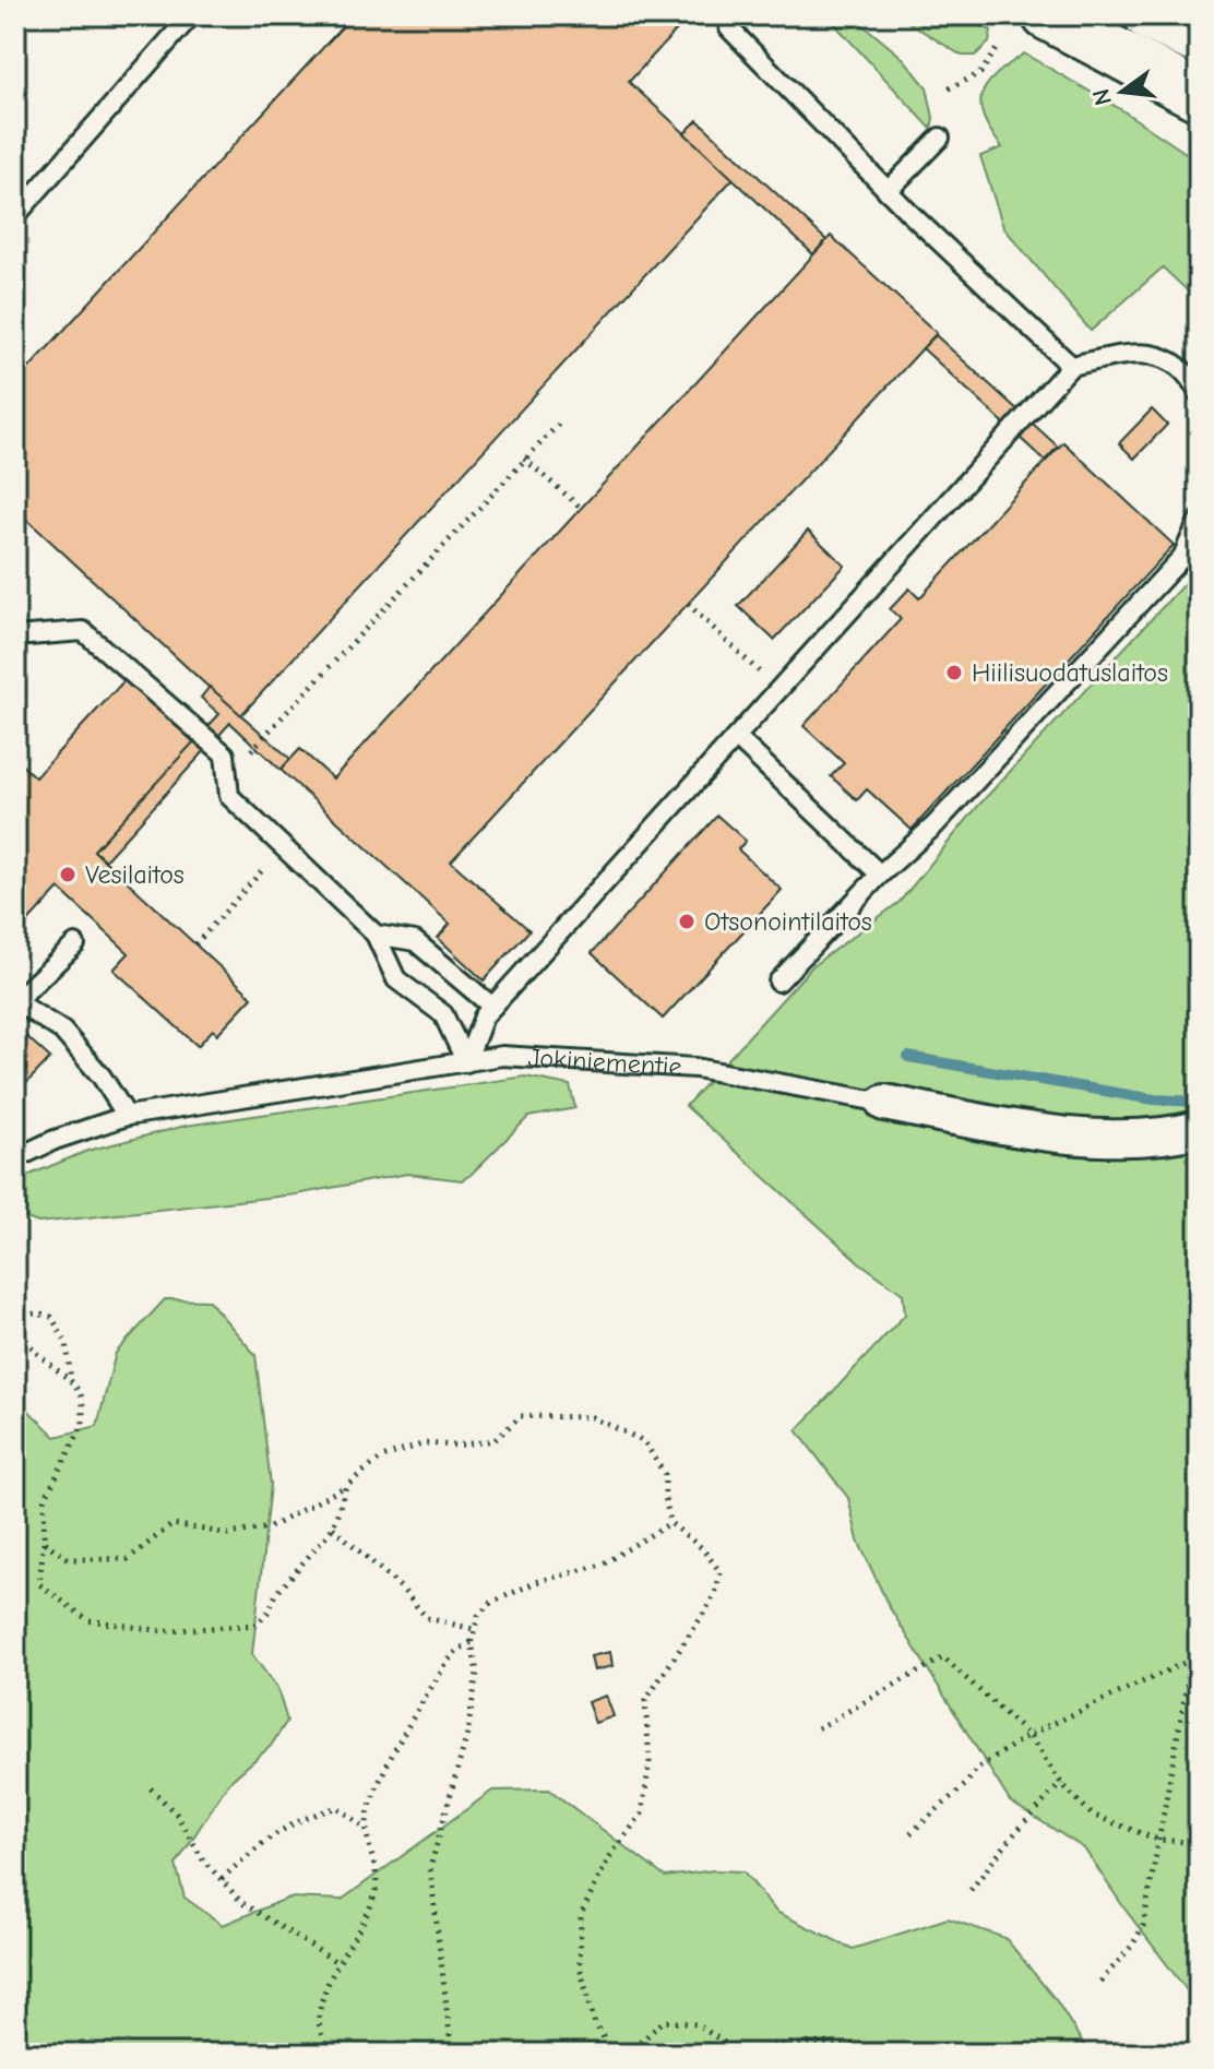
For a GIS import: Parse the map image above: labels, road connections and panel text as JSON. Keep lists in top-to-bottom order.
{
  "streets": {
    "street": ["Jokiniementie"]
  },
  "places": ["Hiilisuodatuslaitos", "Vesilaitos", "Otsonointilaitos"],
  "north": "left"
}
